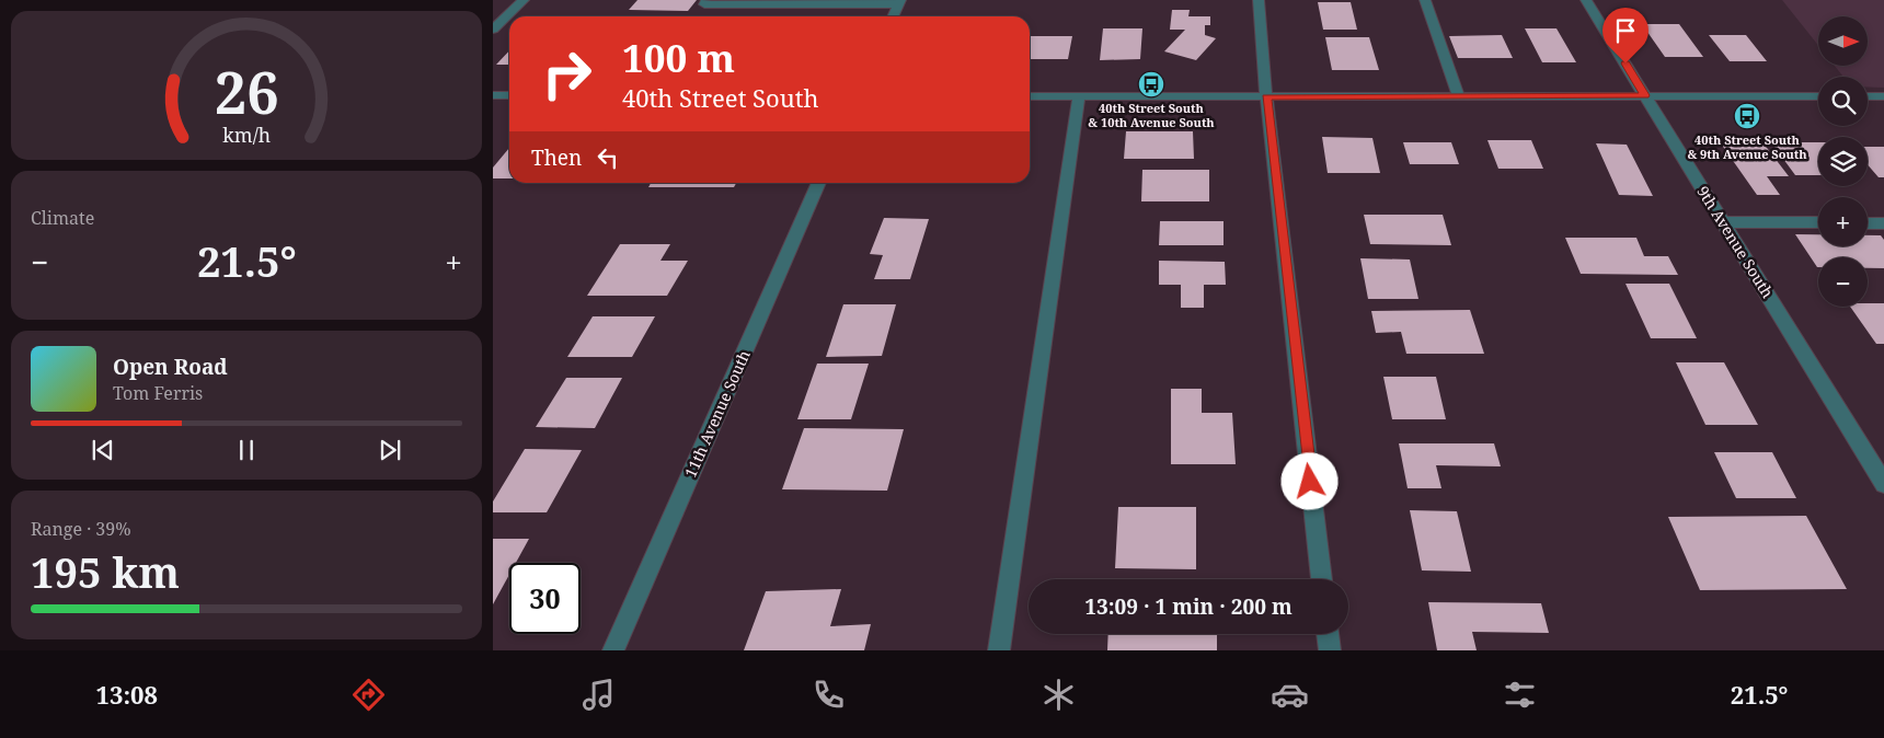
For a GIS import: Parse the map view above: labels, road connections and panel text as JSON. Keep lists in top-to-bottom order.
{
  "streets": {
    "street": ["9th Avenue South", "11th Avenue South"]
  },
  "places": {
    "bus stop": ["40th Street South & 10th Avenue South", "40th Street South & 9th Avenue South"]
  },
  "north": "right",
  "page": {
    "map_buttons": ["+", "−"],
    "turn": ["100 m", "40th Street South"],
    "then": "Then",
    "tile": [
      "Climate",
      ["Range · 39%", "195 km"]
    ],
    "heat": ["−", "21.5°", "+"],
    "song": ["Open Road", "Tom Ferris"],
    "limit": "30",
    "trip": "13:09 · 1 min · 200 m",
    "tabs": ["13:08", "21.5°"],
    "gauge": ["26", "km/h"]
  }
}
